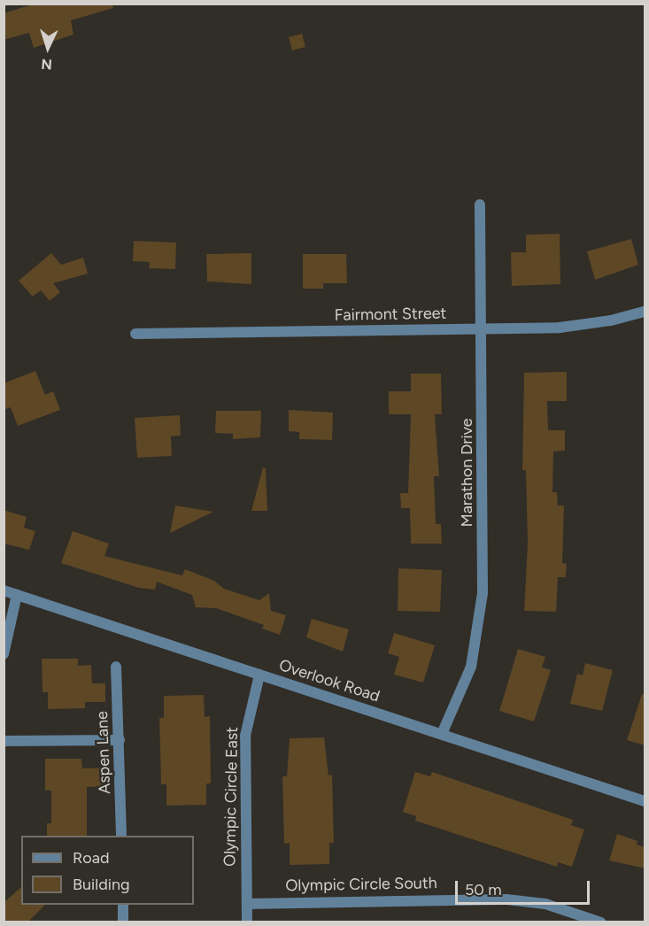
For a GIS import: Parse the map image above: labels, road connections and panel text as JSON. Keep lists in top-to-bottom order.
{
  "streets": {
    "street": [
      "Fairmont Street",
      "Marathon Drive",
      "Overlook Road",
      "Aspen Lane",
      "Olympic Circle East",
      "Olympic Circle South"
    ]
  },
  "crossings": [
    ["Fairmont Street", "Marathon Drive"],
    ["Marathon Drive", "Overlook Road"],
    ["Overlook Road", "Olympic Circle East"],
    ["Olympic Circle East", "Olympic Circle South"]
  ],
  "legend": ["Road", "Building"],
  "scale_bar": "50 m",
  "north": "bottom"
}
